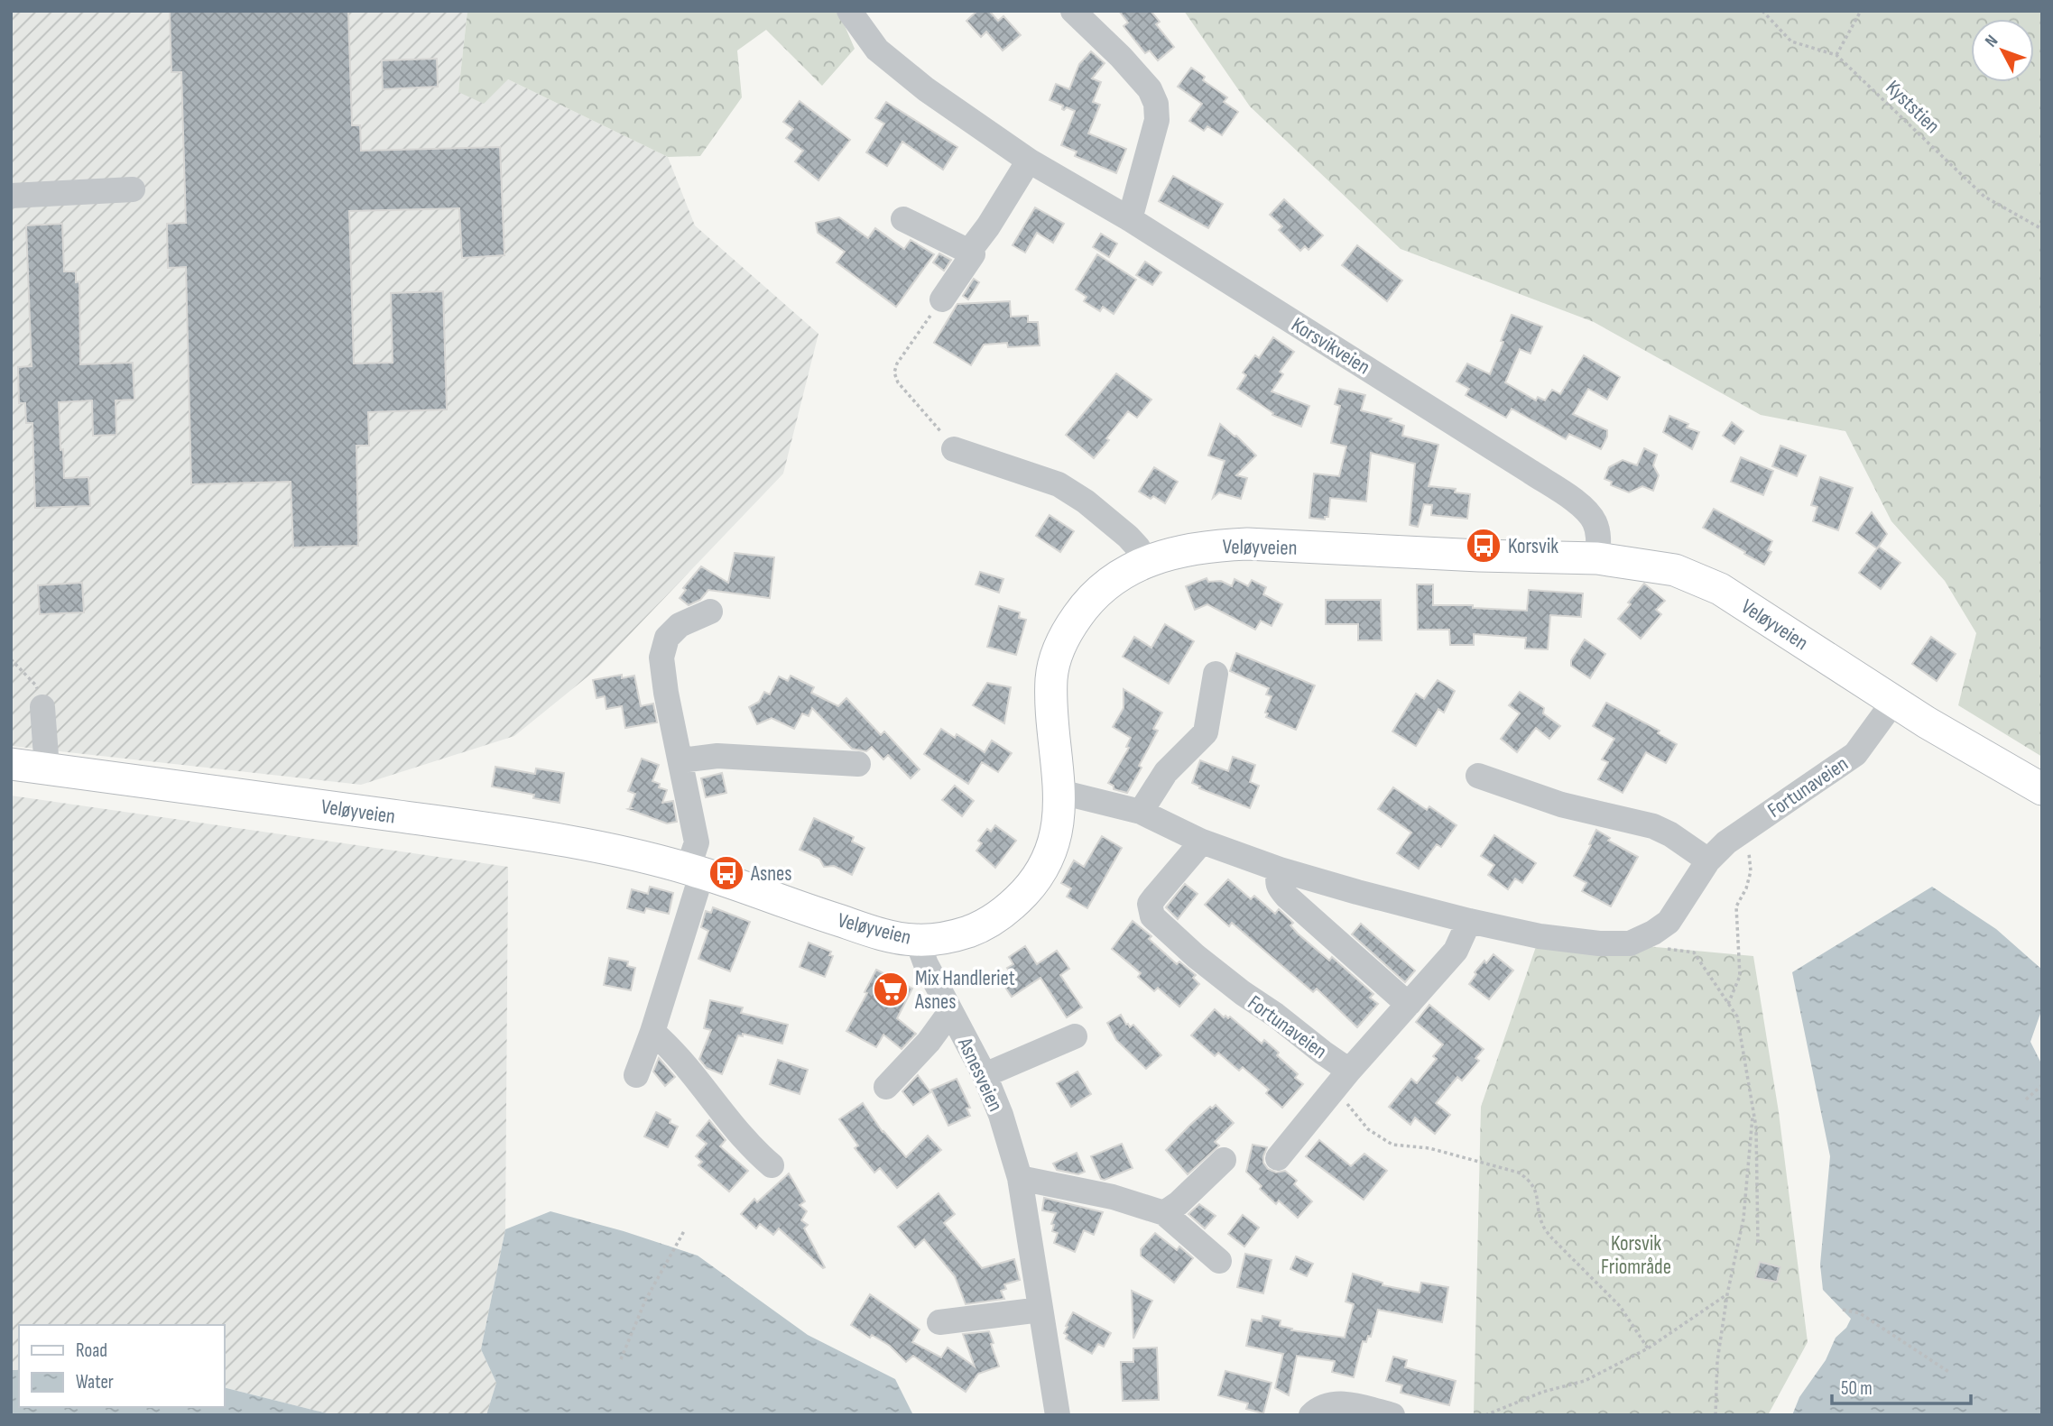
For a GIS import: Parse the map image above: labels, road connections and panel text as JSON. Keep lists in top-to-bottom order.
{
  "streets": {
    "main road": ["Veløyveien"],
    "street": ["Korsvikveien", "Fortunaveien", "Asnesveien"],
    "path": ["Kyststien"]
  },
  "crossings": [
    ["Korsvikveien", "Veløyveien"],
    ["Veløyveien", "Fortunaveien"],
    ["Veløyveien", "Asnesveien"]
  ],
  "parks": ["Korsvik Friområde"],
  "places": {
    "bus stop": ["Korsvik", "Asnes"],
    "supermarket": ["Mix Handleriet Asnes"]
  },
  "legend": ["Road", "Water"],
  "scale_bar": "50 m",
  "north": "top left"
}
